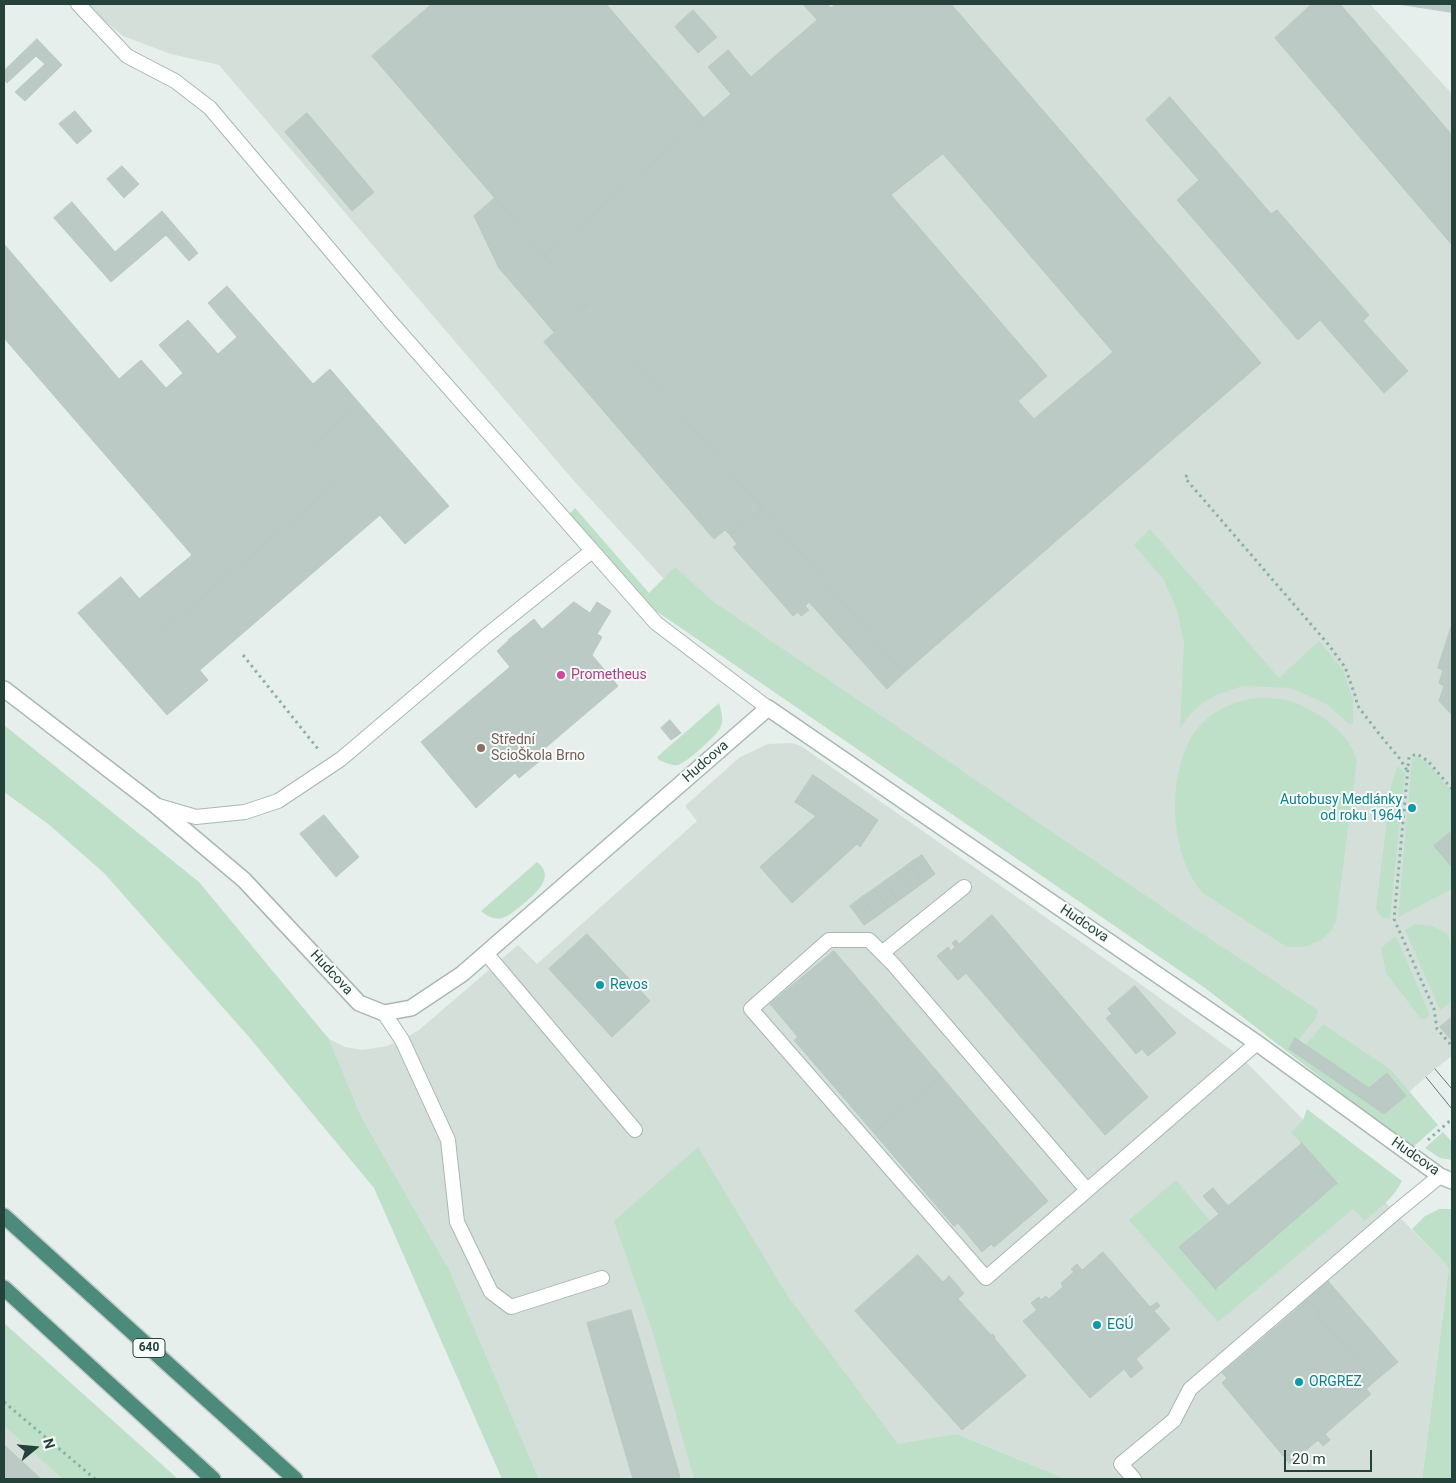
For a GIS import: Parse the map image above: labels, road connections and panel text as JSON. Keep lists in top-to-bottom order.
{
  "streets": {
    "highway": ["640"],
    "street": ["Hudcova"]
  },
  "places": [
    "Prometheus",
    "Střední ScioŠkola Brno",
    "Autobusy Medlánky od roku 1964",
    "Revos",
    "EGÚ",
    "ORGREZ"
  ],
  "scale_bar": "20 m",
  "north": "right"
}
